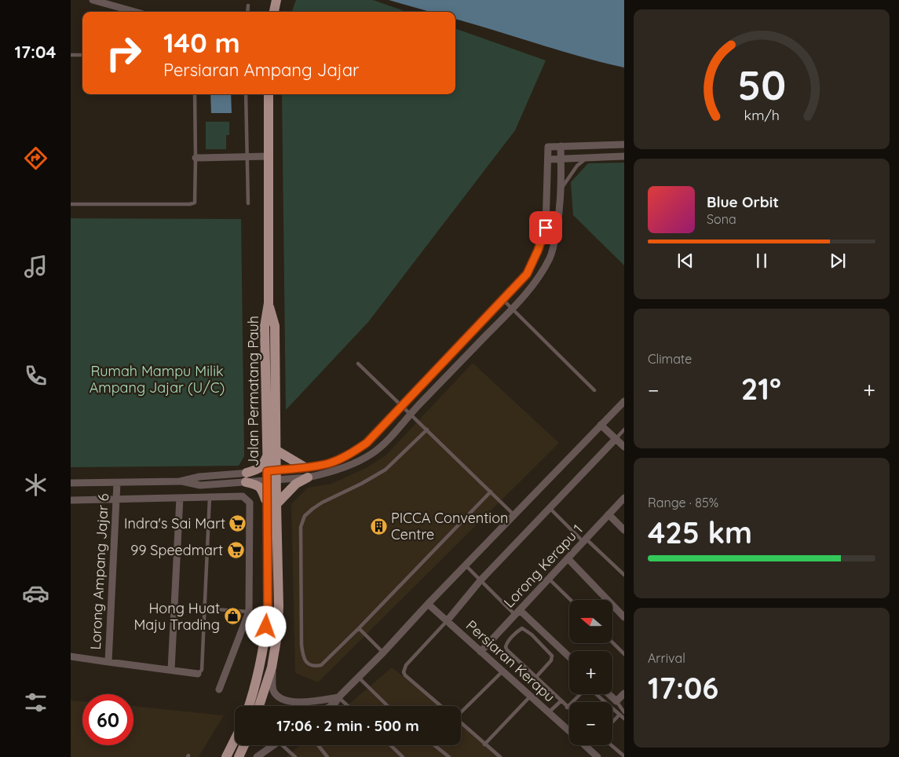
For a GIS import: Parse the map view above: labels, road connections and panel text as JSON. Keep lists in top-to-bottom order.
{
  "streets": {
    "main road": ["Jalan Permatang Pauh"],
    "street": ["Lorong Kerapu 1", "Lorong Ampang Jajar 6", "Persiaran Kerapu"]
  },
  "crossings": [
    ["Lorong Kerapu 1", "Persiaran Kerapu"]
  ],
  "parks": ["Rumah Mampu Milik Ampang Jajar (U/C)"],
  "places": {
    "supermarket": ["Indra's Sai Mart", "99 Speedmart"],
    "building": ["PICCA Convention Centre"],
    "shop": ["Hong Huat Maju Trading"]
  },
  "north": "left",
  "page": {
    "tabs": "17:04",
    "turn": ["140 m", "Persiaran Ampang Jajar"],
    "song": ["Blue Orbit", "Sona"],
    "tile": [
      "Climate",
      ["Range · 85%", "425 km"],
      ["Arrival", "17:06"]
    ],
    "heat": ["−", "21°", "+"],
    "map_buttons": ["+", "−"],
    "limit": "60",
    "trip": "17:06 · 2 min · 500 m",
    "gauge": ["50", "km/h"]
  }
}
